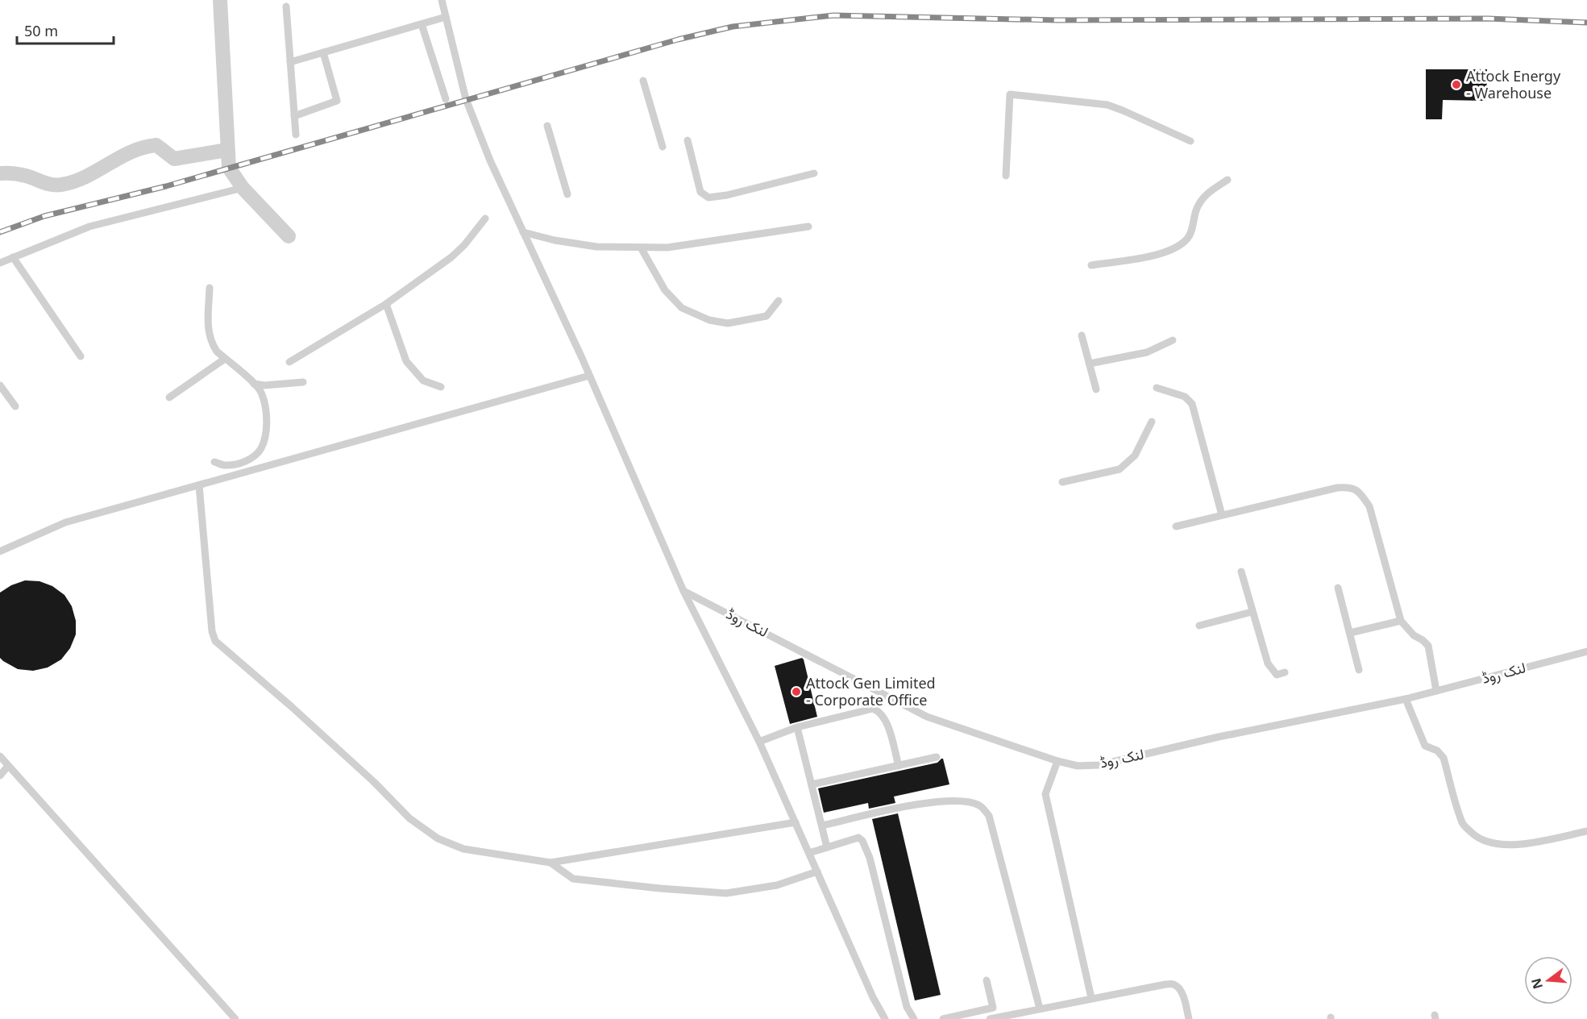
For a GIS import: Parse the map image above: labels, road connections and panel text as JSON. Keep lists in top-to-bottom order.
{
  "streets": {
    "lane": ["لنک روڈ"]
  },
  "places": ["Attock Energy - Warehouse", "Attock Gen Limited - Corporate Office"],
  "scale_bar": "50 m",
  "north": "left"
}
